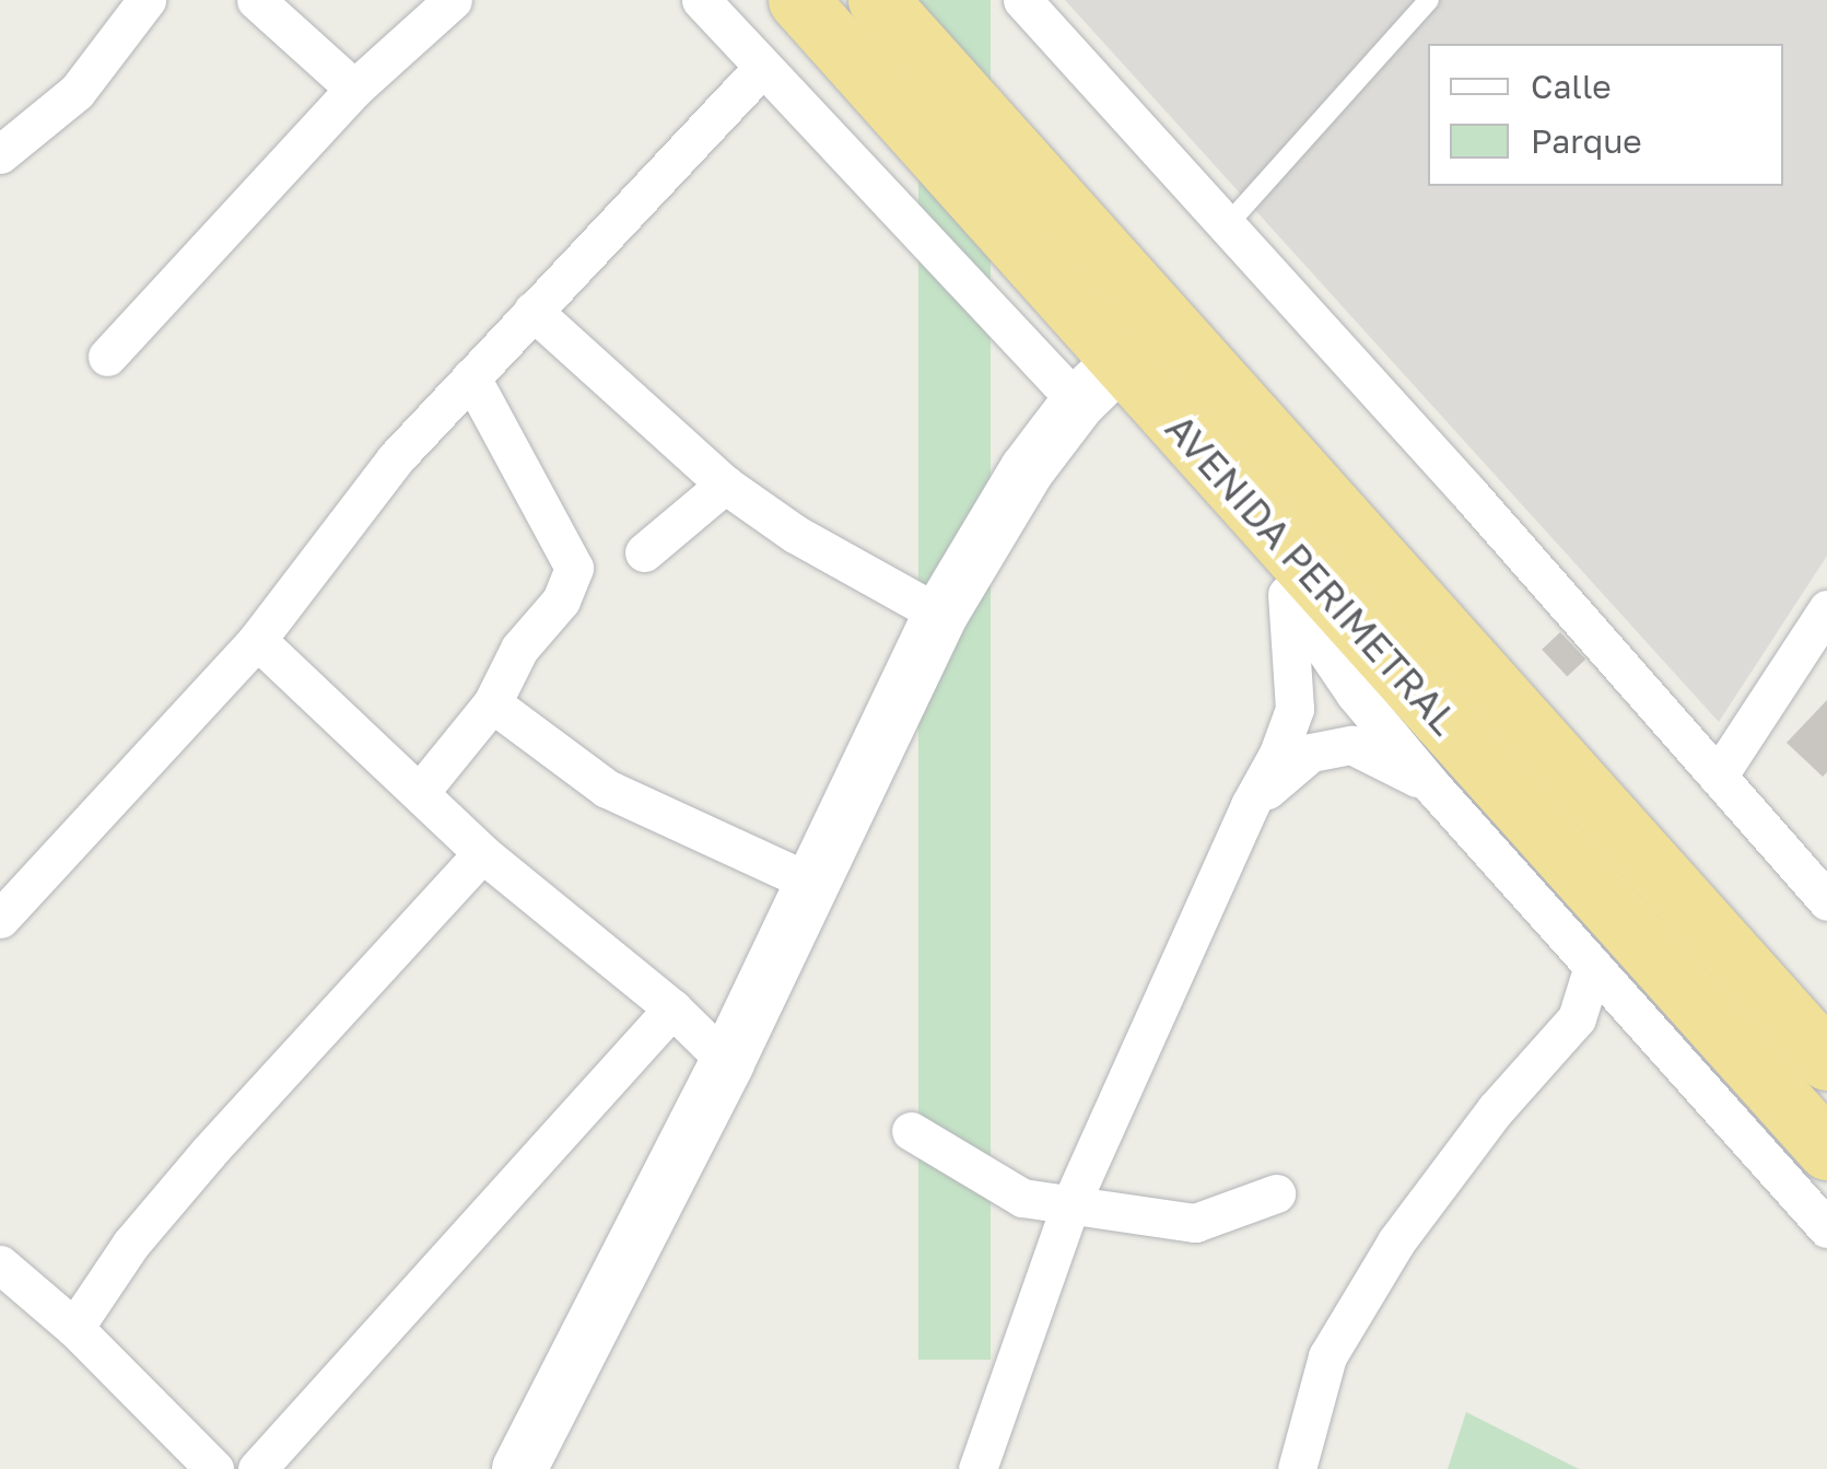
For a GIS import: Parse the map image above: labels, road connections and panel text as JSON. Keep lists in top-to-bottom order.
{
  "streets": {
    "highway": ["AVENIDA PERIMETRAL"]
  },
  "legend": ["Calle", "Parque"]
}
